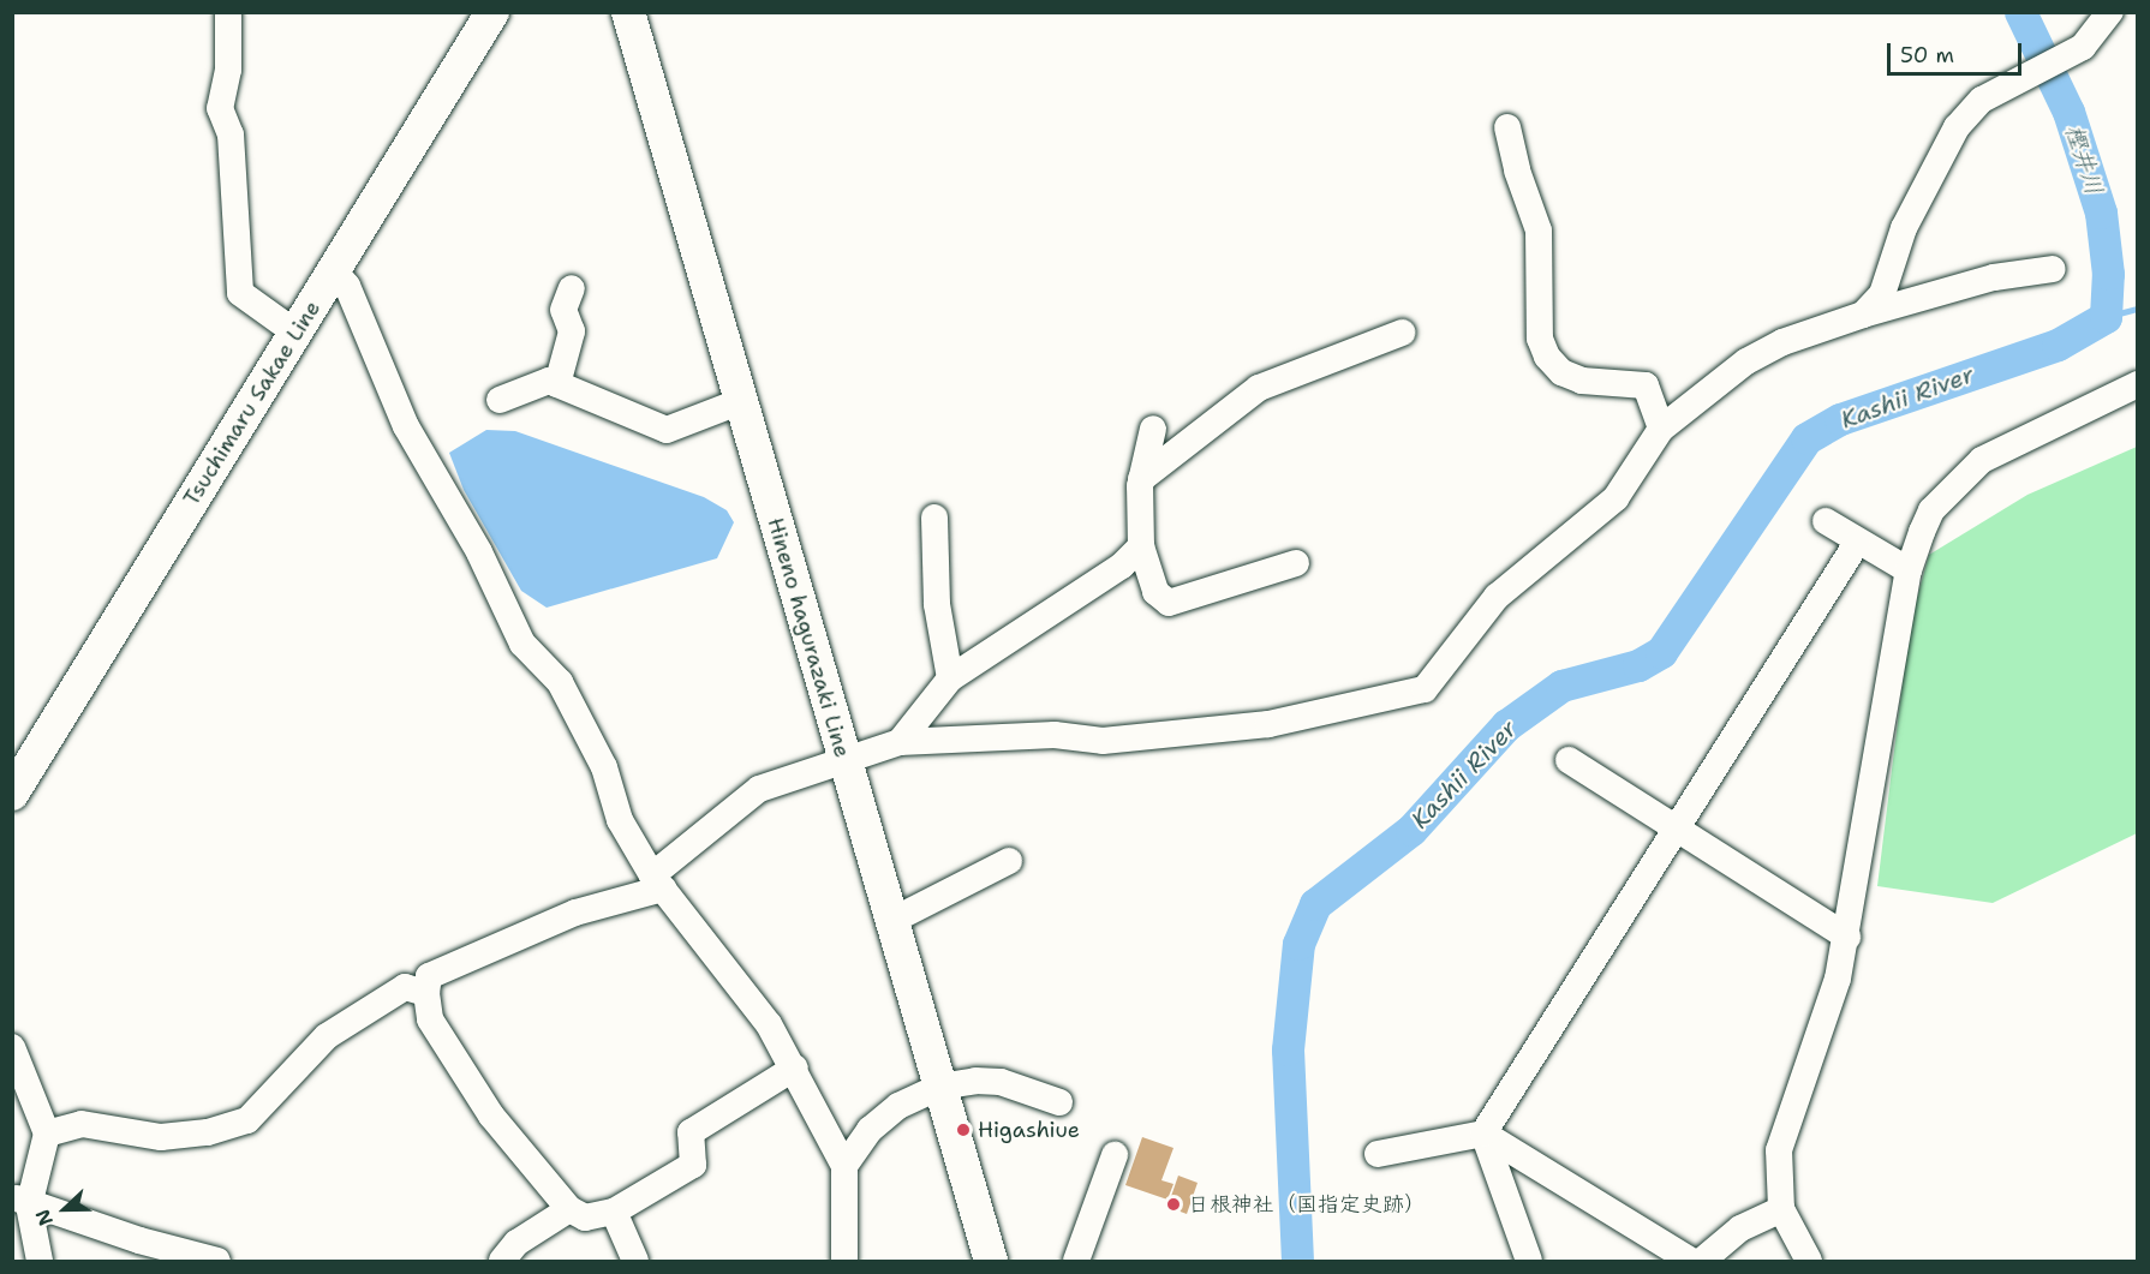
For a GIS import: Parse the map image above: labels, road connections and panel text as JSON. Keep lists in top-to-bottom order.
{
  "streets": {
    "main road": ["Tsuchimaru Sakae Line", "Hineno hagurazaki Line"]
  },
  "water": ["樫井川", "Kashii River"],
  "places": ["Higashiue", "日根神社（国指定史跡）"],
  "scale_bar": "50 m",
  "north": "left"
}
